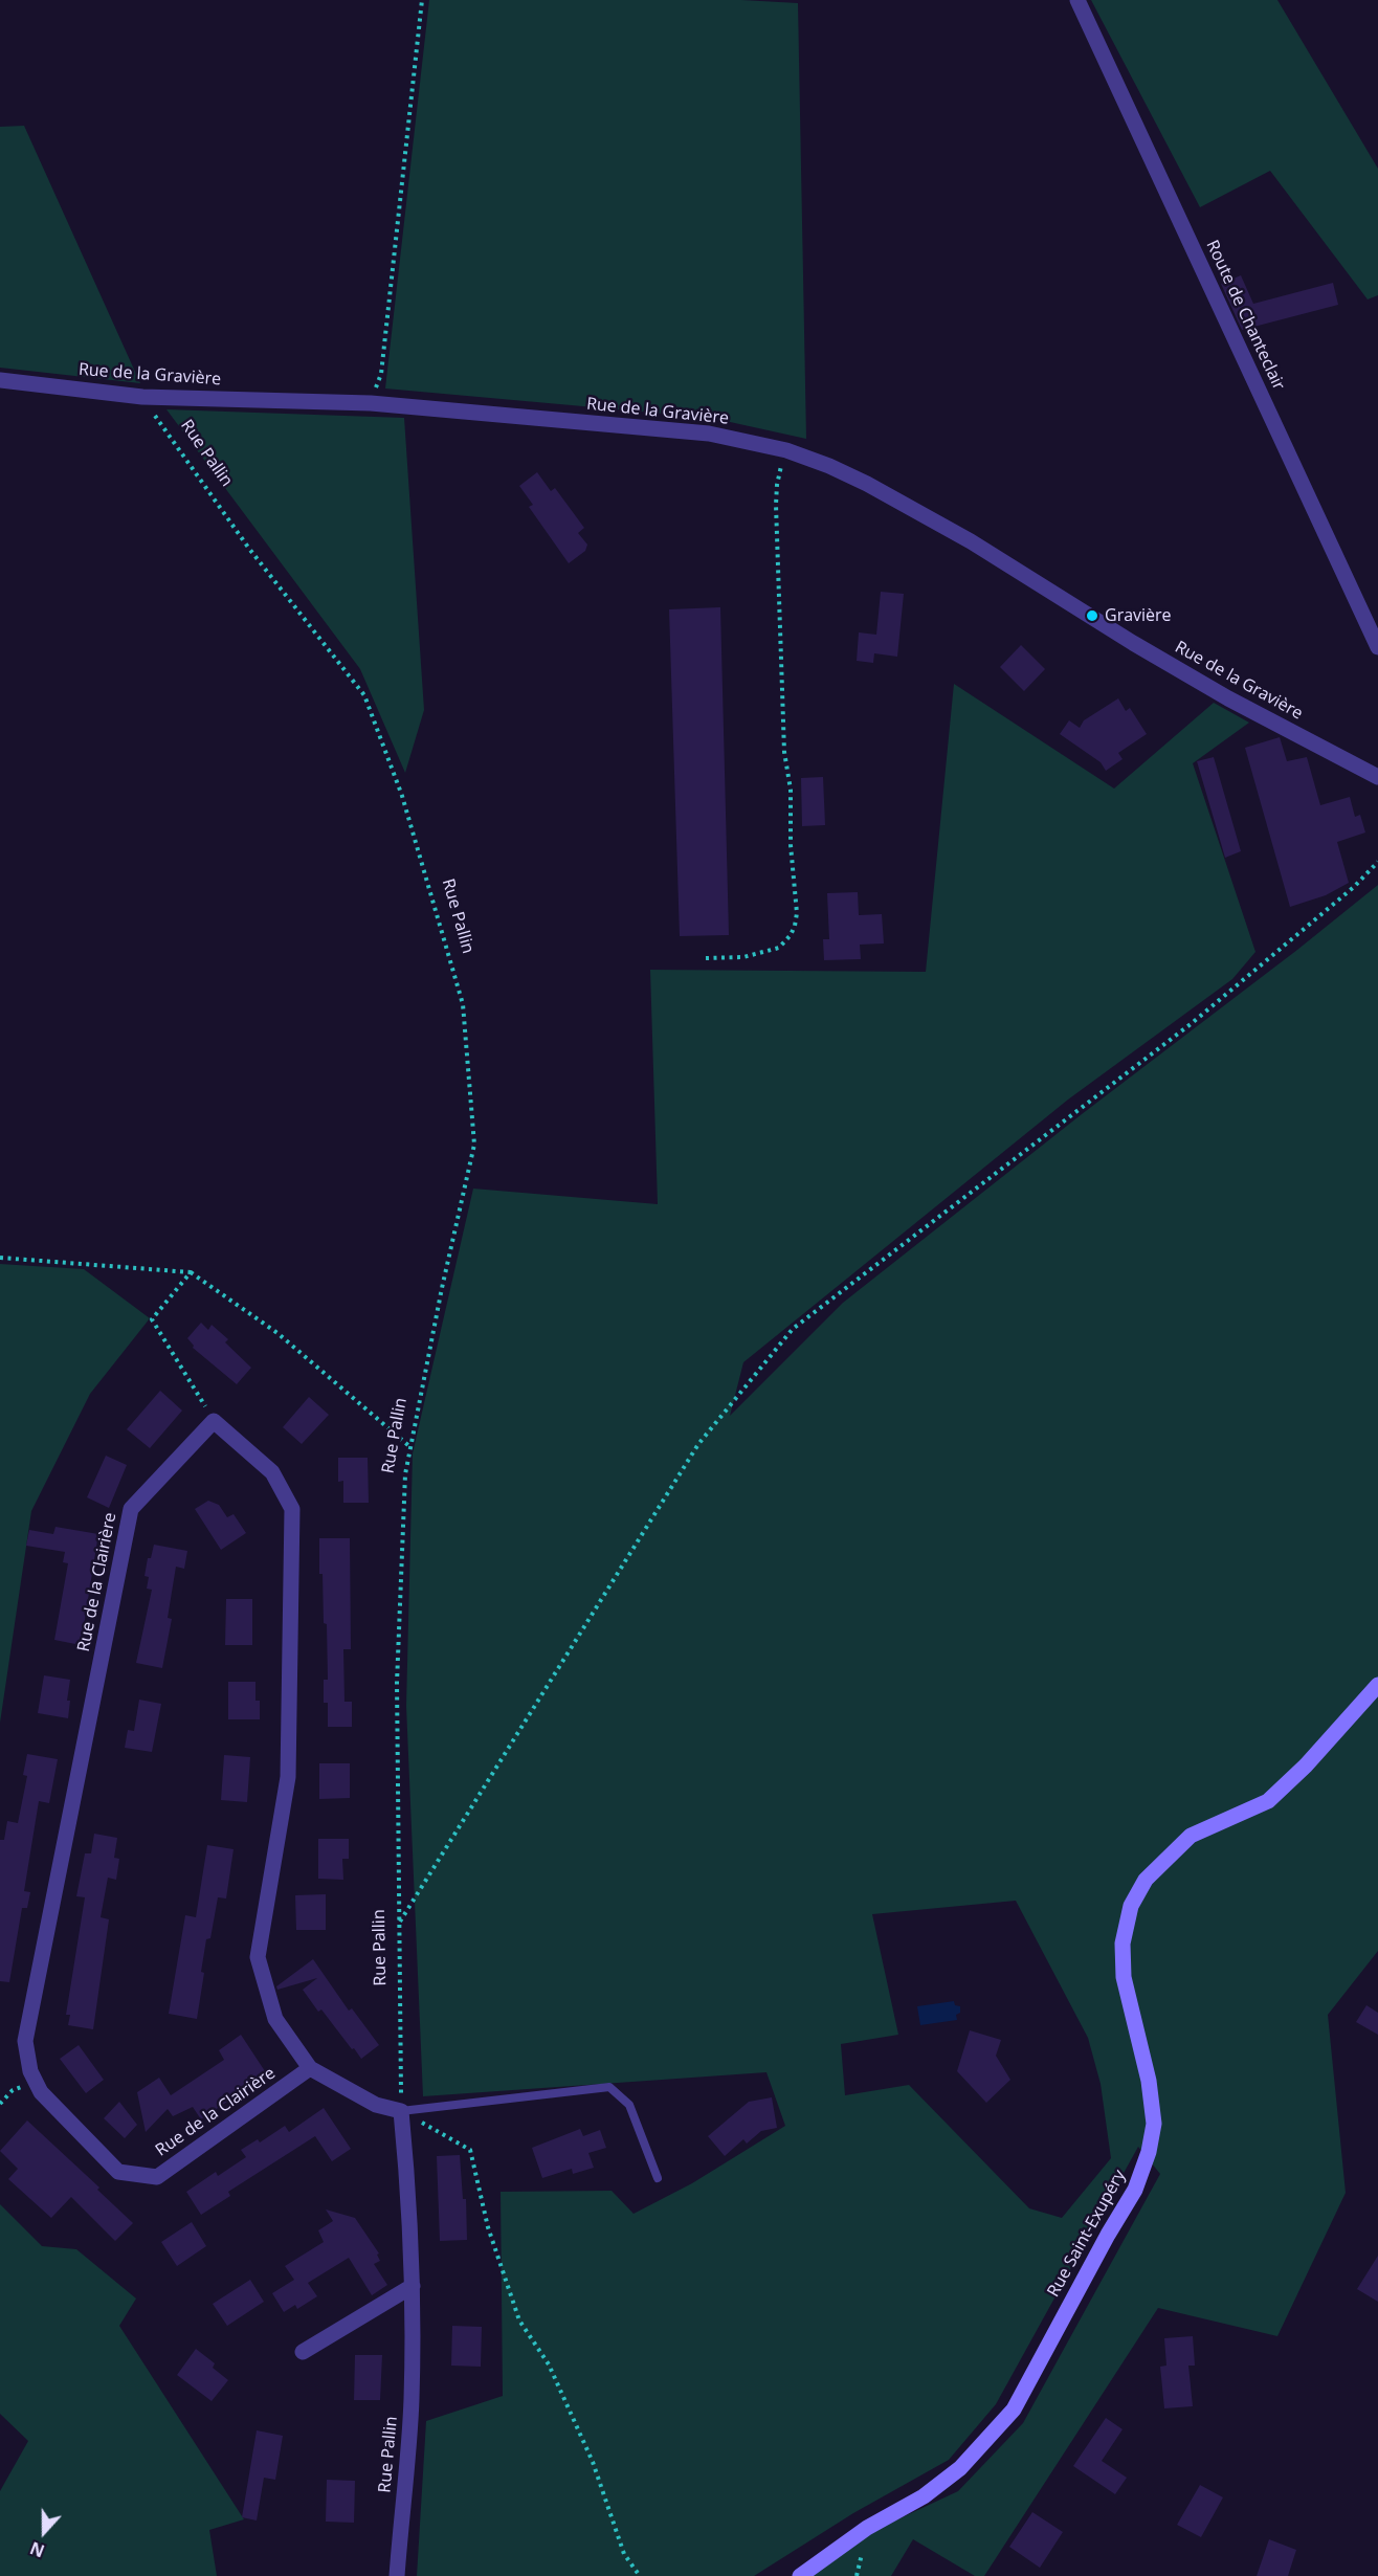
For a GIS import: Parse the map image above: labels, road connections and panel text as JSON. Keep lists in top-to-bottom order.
{
  "streets": {
    "street": [
      "Route de Chanteclair",
      "Rue de la Gravière",
      "Rue Pallin",
      "Rue de la Clairière",
      "Rue Saint-Exupéry"
    ]
  },
  "crossings": [
    ["Rue de la Gravière", "Rue Pallin"]
  ],
  "places": ["Gravière"],
  "north": "bottom"
}
